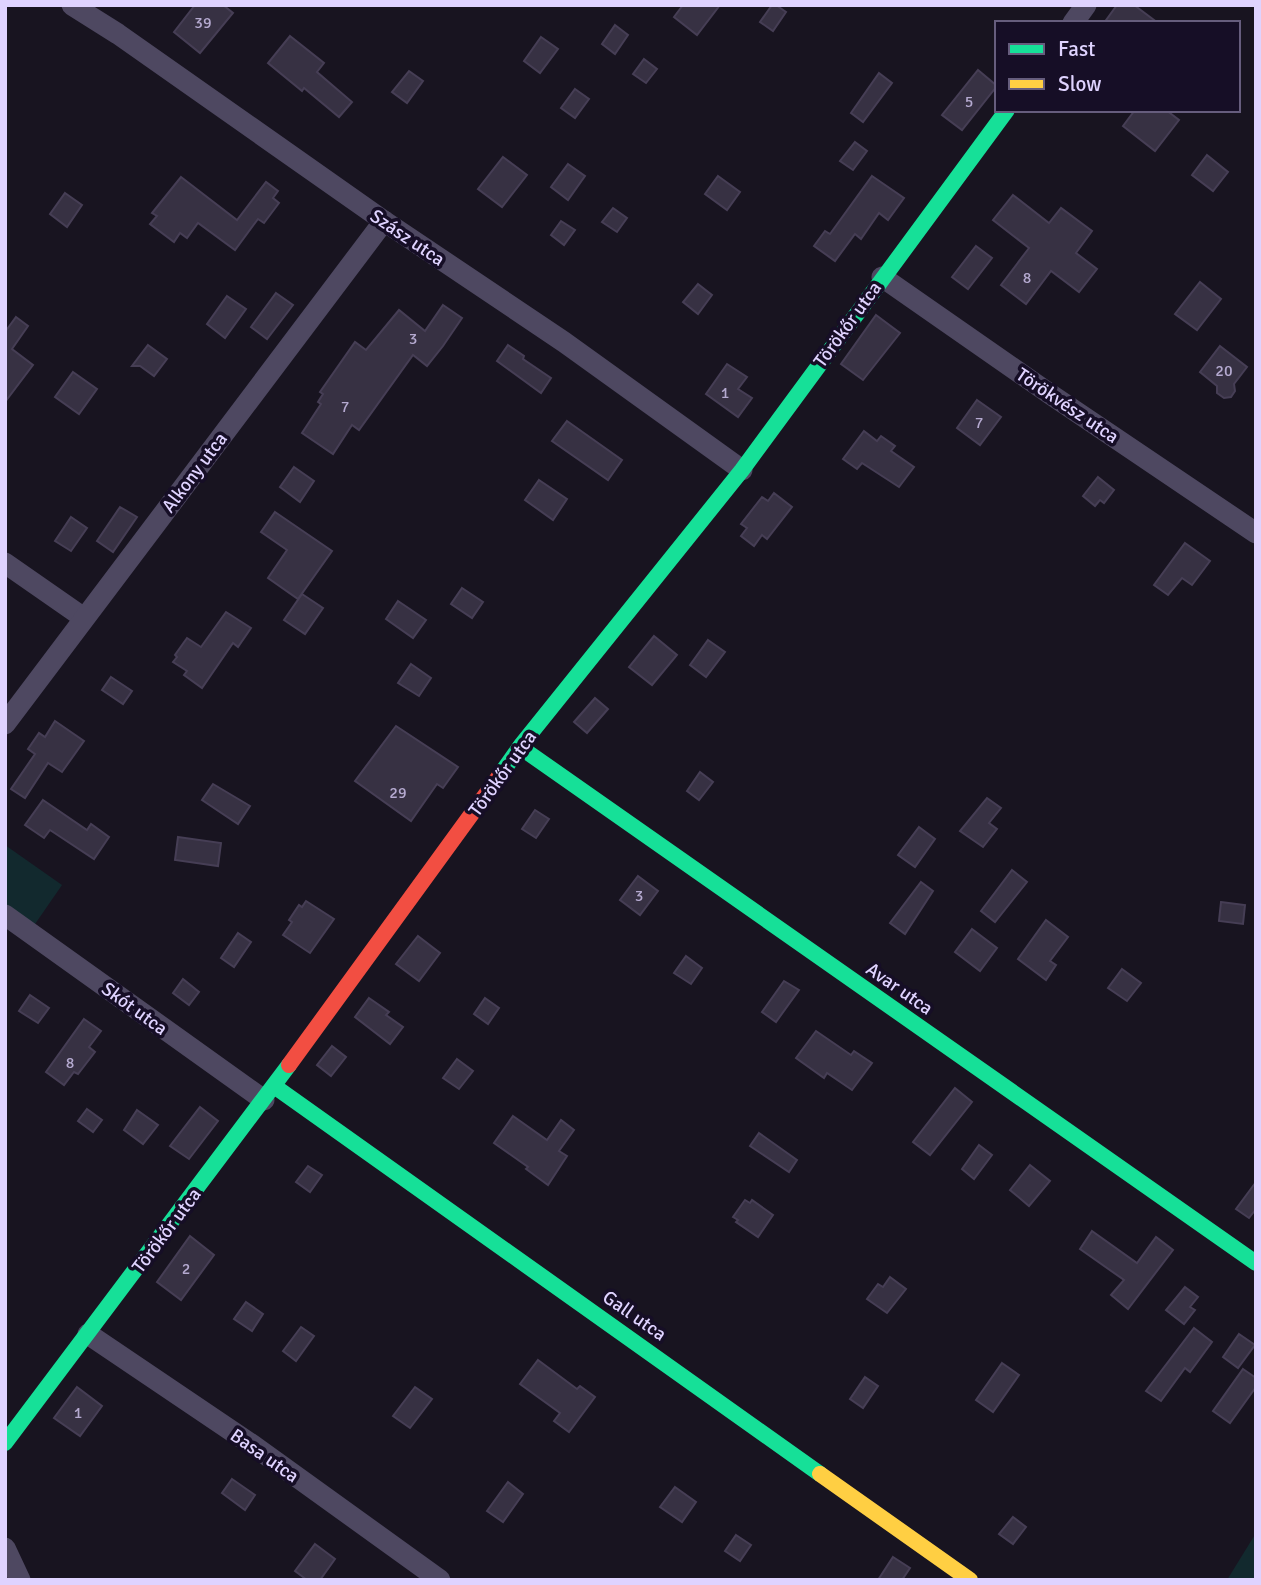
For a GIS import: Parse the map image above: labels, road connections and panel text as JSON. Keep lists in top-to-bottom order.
{
  "streets": {
    "street": [
      "Szász utca",
      "Törökőr utca",
      "Törökvész utca",
      "Alkony utca",
      "Avar utca",
      "Skót utca",
      "Gall utca",
      "Basa utca"
    ]
  },
  "crossings": [
    ["Szász utca", "Törökőr utca"],
    ["Szász utca", "Alkony utca"],
    ["Törökőr utca", "Törökvész utca"],
    ["Törökőr utca", "Avar utca"],
    ["Törökőr utca", "Skót utca"],
    ["Törökőr utca", "Gall utca"],
    ["Törökőr utca", "Basa utca"],
    ["Skót utca", "Gall utca"]
  ],
  "house_numbers": [
    "39",
    "5",
    "8",
    "3",
    "20",
    "1",
    "7",
    "7",
    "29",
    "3",
    "8",
    "2",
    "1"
  ],
  "legend": ["Fast", "Slow"]
}
